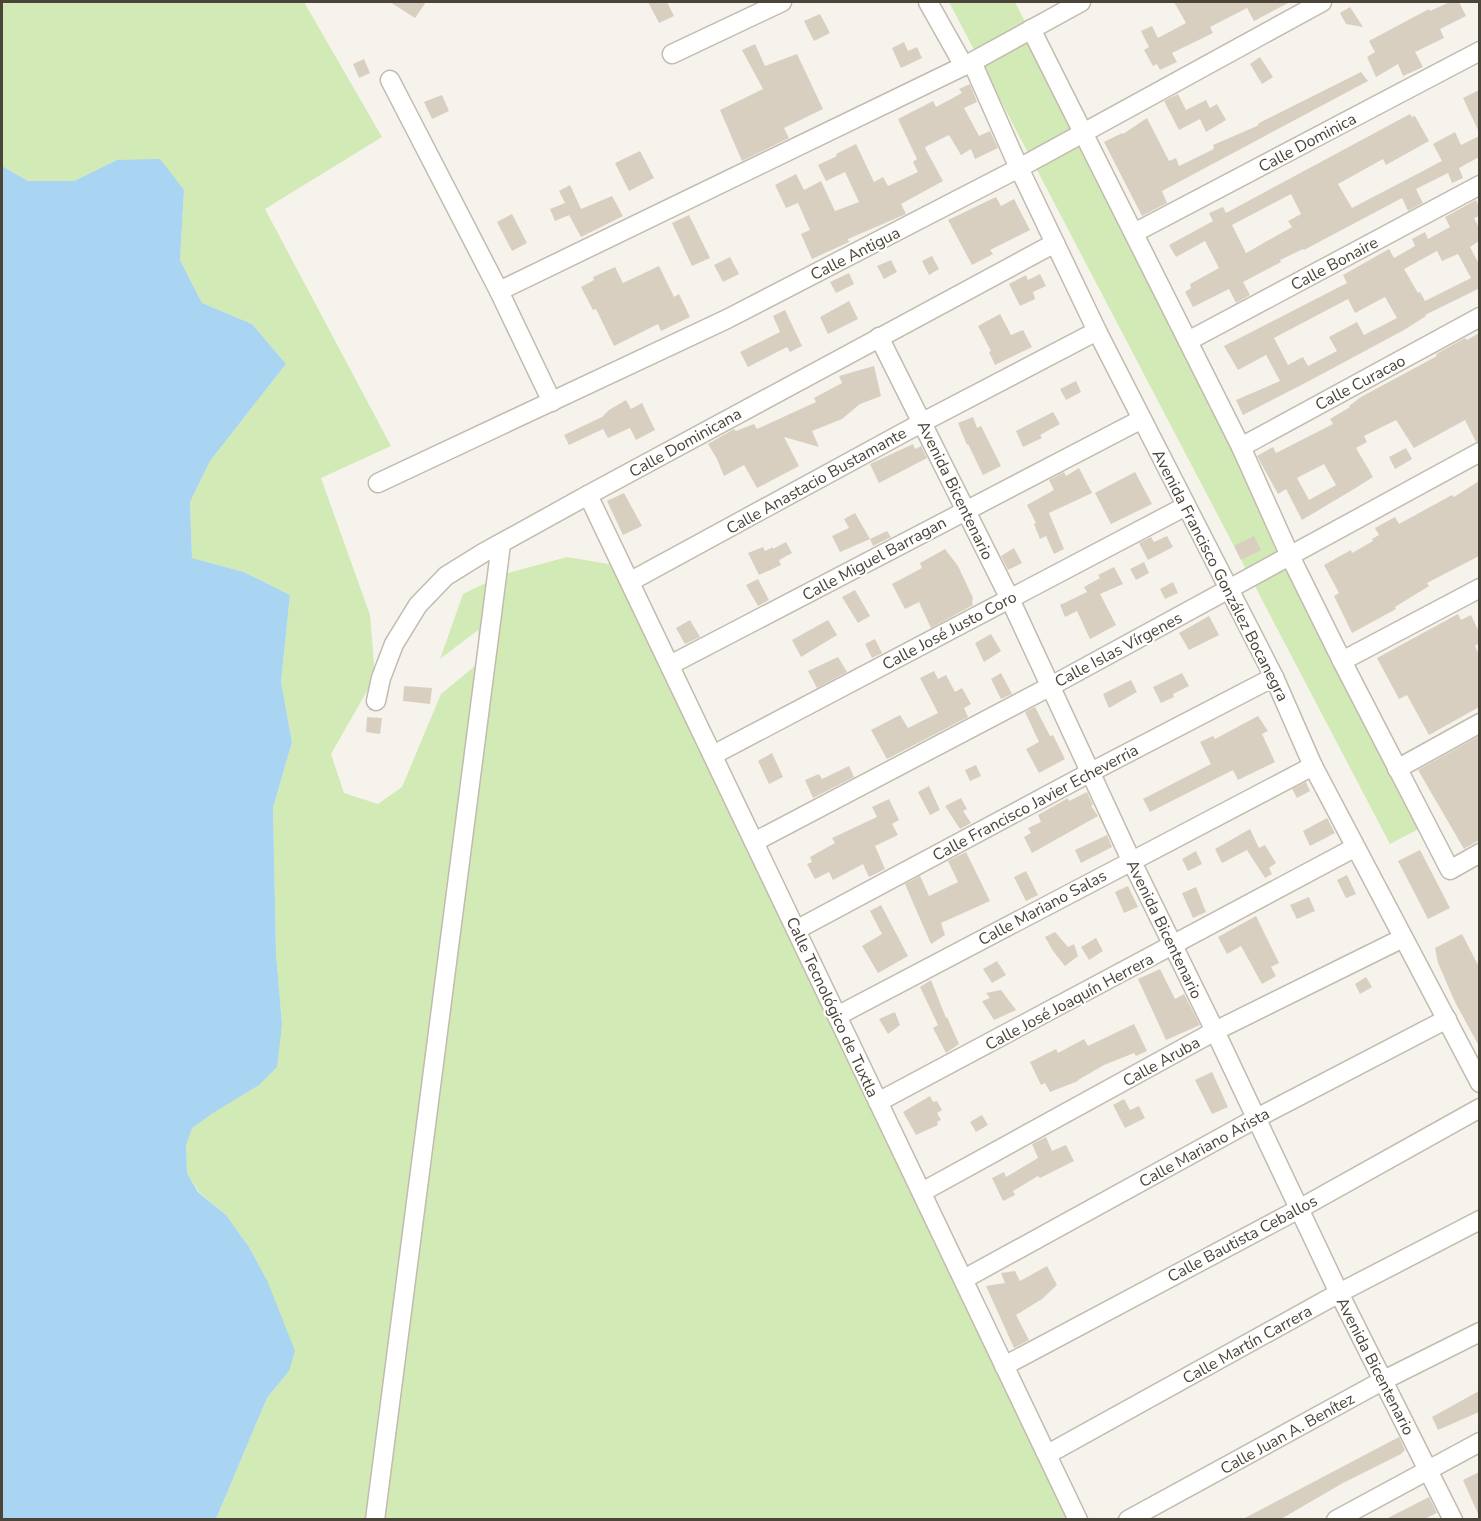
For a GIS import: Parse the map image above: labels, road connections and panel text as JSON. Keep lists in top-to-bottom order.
{
  "streets": {
    "street": [
      "Calle Dominica",
      "Calle Antigua",
      "Calle Bonaire",
      "Calle Curacao",
      "Calle Dominicana",
      "Calle Anastacio Bustamante",
      "Avenida Bicentenario",
      "Calle Miguel Barragan",
      "Avenida Francisco González Bocanegra",
      "Calle José Justo Coro",
      "Calle Islas Vírgenes",
      "Calle Francisco Javier Echeverria",
      "Calle Mariano Salas",
      "Calle José Joaquín Herrera",
      "Calle Tecnológico de Tuxtla",
      "Calle Aruba",
      "Calle Mariano Arista",
      "Calle Bautista Ceballos",
      "Calle Martín Carrera",
      "Calle Juan A. Benítez"
    ]
  },
  "crossings": [
    ["Calle Antigua", "Avenida Francisco González Bocanegra"],
    ["Calle Dominicana", "Avenida Bicentenario"],
    ["Calle Dominicana", "Avenida Francisco González Bocanegra"],
    ["Calle Dominicana", "Calle Tecnológico de Tuxtla"],
    ["Calle Anastacio Bustamante", "Avenida Bicentenario"],
    ["Calle Anastacio Bustamante", "Avenida Francisco González Bocanegra"],
    ["Calle Anastacio Bustamante", "Calle Tecnológico de Tuxtla"],
    ["Avenida Bicentenario", "Calle Miguel Barragan"],
    ["Avenida Bicentenario", "Calle José Justo Coro"],
    ["Avenida Bicentenario", "Calle Islas Vírgenes"],
    ["Avenida Bicentenario", "Calle Francisco Javier Echeverria"],
    ["Avenida Bicentenario", "Calle Mariano Salas"],
    ["Avenida Bicentenario", "Calle José Joaquín Herrera"],
    ["Avenida Bicentenario", "Calle Aruba"],
    ["Avenida Bicentenario", "Calle Mariano Arista"],
    ["Avenida Bicentenario", "Calle Bautista Ceballos"],
    ["Avenida Bicentenario", "Calle Martín Carrera"],
    ["Avenida Bicentenario", "Calle Juan A. Benítez"],
    ["Calle Miguel Barragan", "Avenida Francisco González Bocanegra"],
    ["Calle Miguel Barragan", "Calle Tecnológico de Tuxtla"],
    ["Avenida Francisco González Bocanegra", "Calle José Justo Coro"],
    ["Avenida Francisco González Bocanegra", "Calle Islas Vírgenes"],
    ["Avenida Francisco González Bocanegra", "Calle Francisco Javier Echeverria"],
    ["Avenida Francisco González Bocanegra", "Calle Mariano Salas"],
    ["Avenida Francisco González Bocanegra", "Calle José Joaquín Herrera"],
    ["Avenida Francisco González Bocanegra", "Calle Aruba"],
    ["Avenida Francisco González Bocanegra", "Calle Mariano Arista"],
    ["Calle José Justo Coro", "Calle Tecnológico de Tuxtla"],
    ["Calle Islas Vírgenes", "Calle Tecnológico de Tuxtla"],
    ["Calle Francisco Javier Echeverria", "Calle Tecnológico de Tuxtla"],
    ["Calle Mariano Salas", "Calle Tecnológico de Tuxtla"],
    ["Calle José Joaquín Herrera", "Calle Tecnológico de Tuxtla"],
    ["Calle Tecnológico de Tuxtla", "Calle Aruba"],
    ["Calle Tecnológico de Tuxtla", "Calle Mariano Arista"],
    ["Calle Tecnológico de Tuxtla", "Calle Bautista Ceballos"],
    ["Calle Tecnológico de Tuxtla", "Calle Martín Carrera"]
  ]
}
